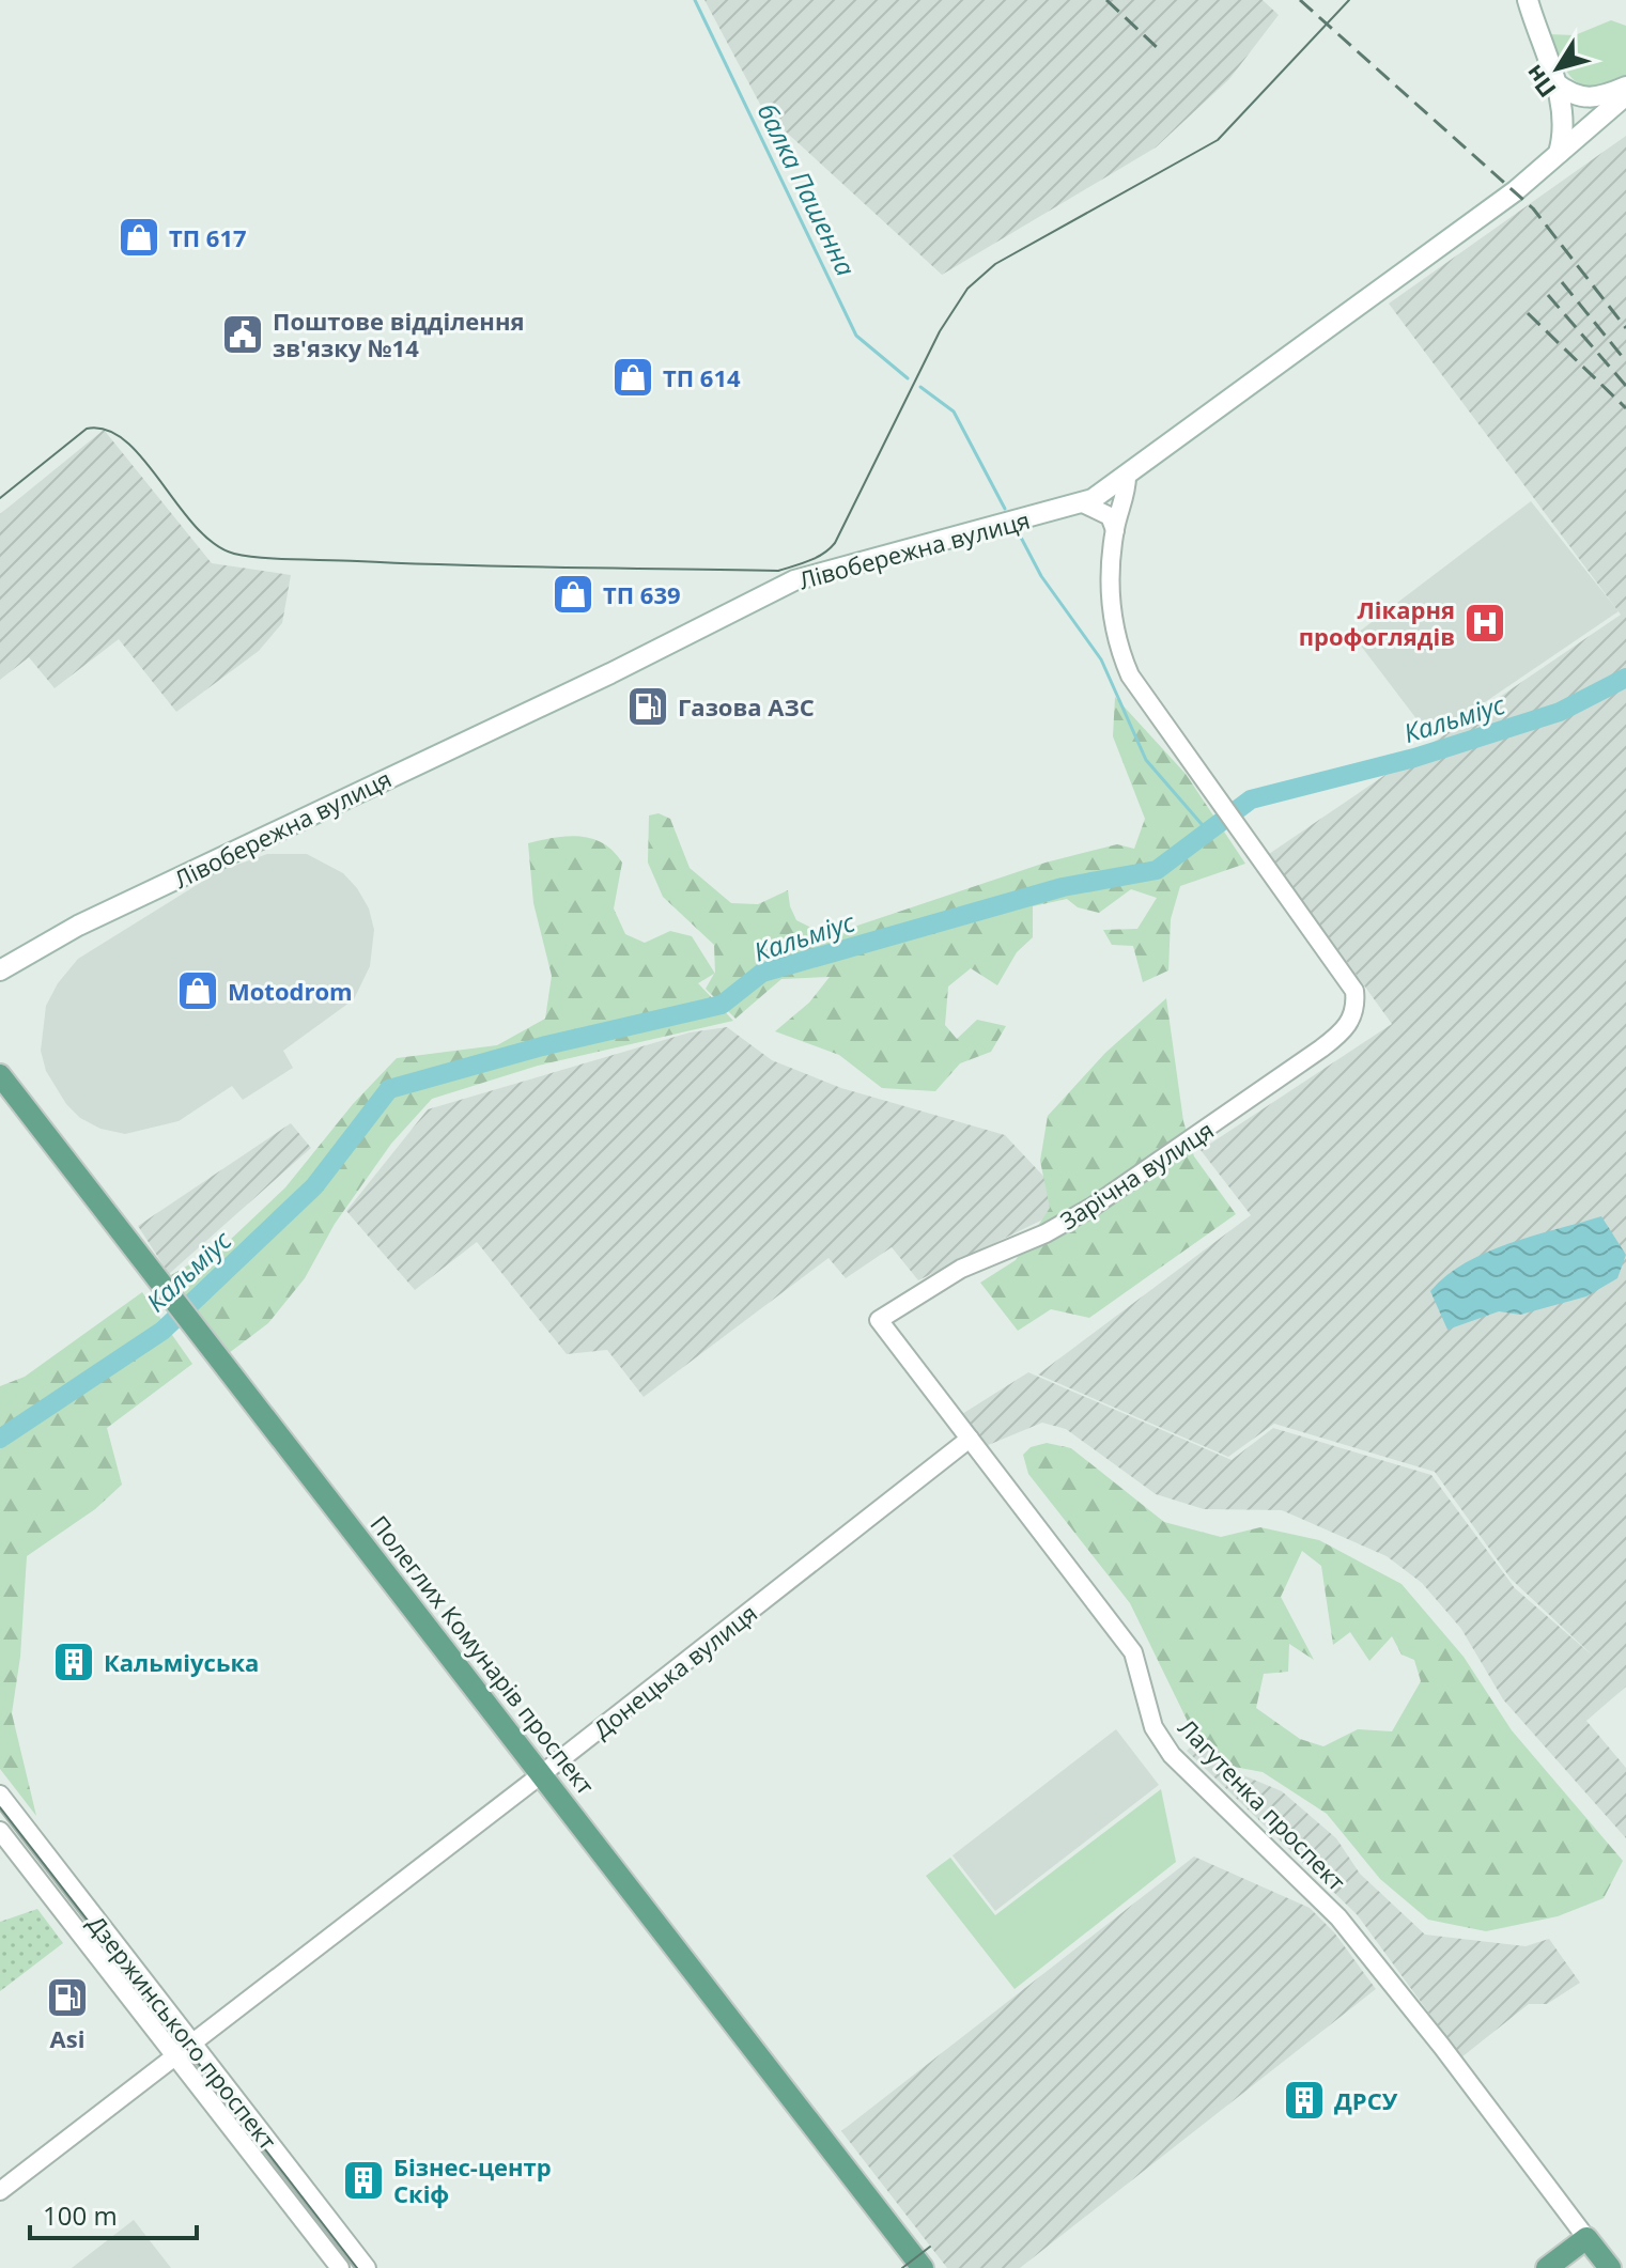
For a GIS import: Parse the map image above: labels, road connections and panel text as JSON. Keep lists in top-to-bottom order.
{
  "streets": {
    "main road": ["Лівобережна вулиця", "Полеглих Комунарів проспект", "Лагутенка проспект"],
    "street": ["Зарічна вулиця", "Донецька вулиця", "Дзержинського проспект"]
  },
  "crossings": [
    ["Зарічна вулиця", "Лагутенка проспект"],
    ["Полеглих Комунарів проспект", "Донецька вулиця"],
    ["Донецька вулиця", "Лагутенка проспект"],
    ["Донецька вулиця", "Дзержинського проспект"]
  ],
  "water": ["балка Пашенна", "Кальміус"],
  "places": {
    "shop": [
      "ТП 617",
      "ТП 614",
      "ТП 639",
      "Motodrom"
    ],
    "public building": ["Поштове відділення зв'язку №14"],
    "hospital": ["Лікарня профоглядів"],
    "fuel station": ["Газова АЗС", "Asi"],
    "building": ["Кальміуська", "ДРСУ", "Бізнес-центр Скіф"]
  },
  "scale_bar": "100 m",
  "north": "bottom left"
}
